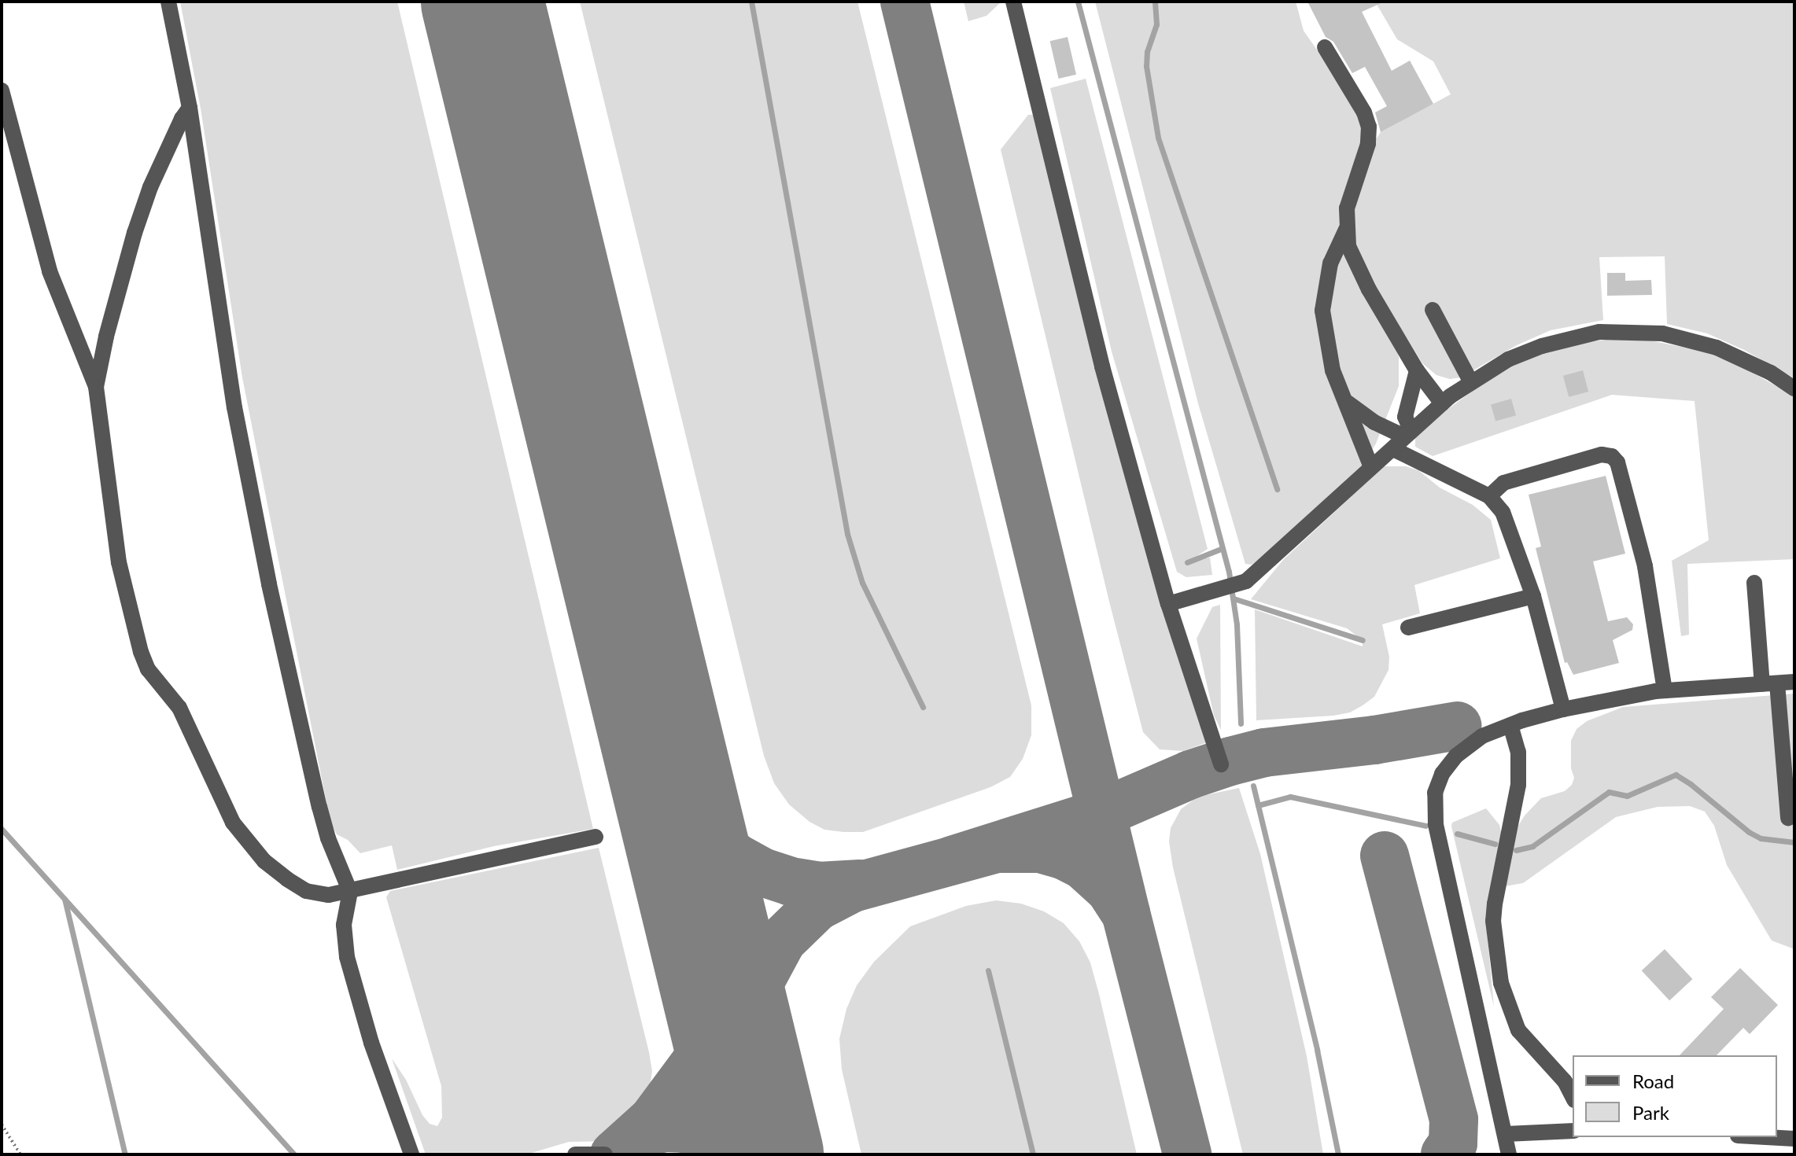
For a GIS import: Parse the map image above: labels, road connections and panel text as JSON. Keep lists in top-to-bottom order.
{
  "legend": ["Road", "Park"]
}
